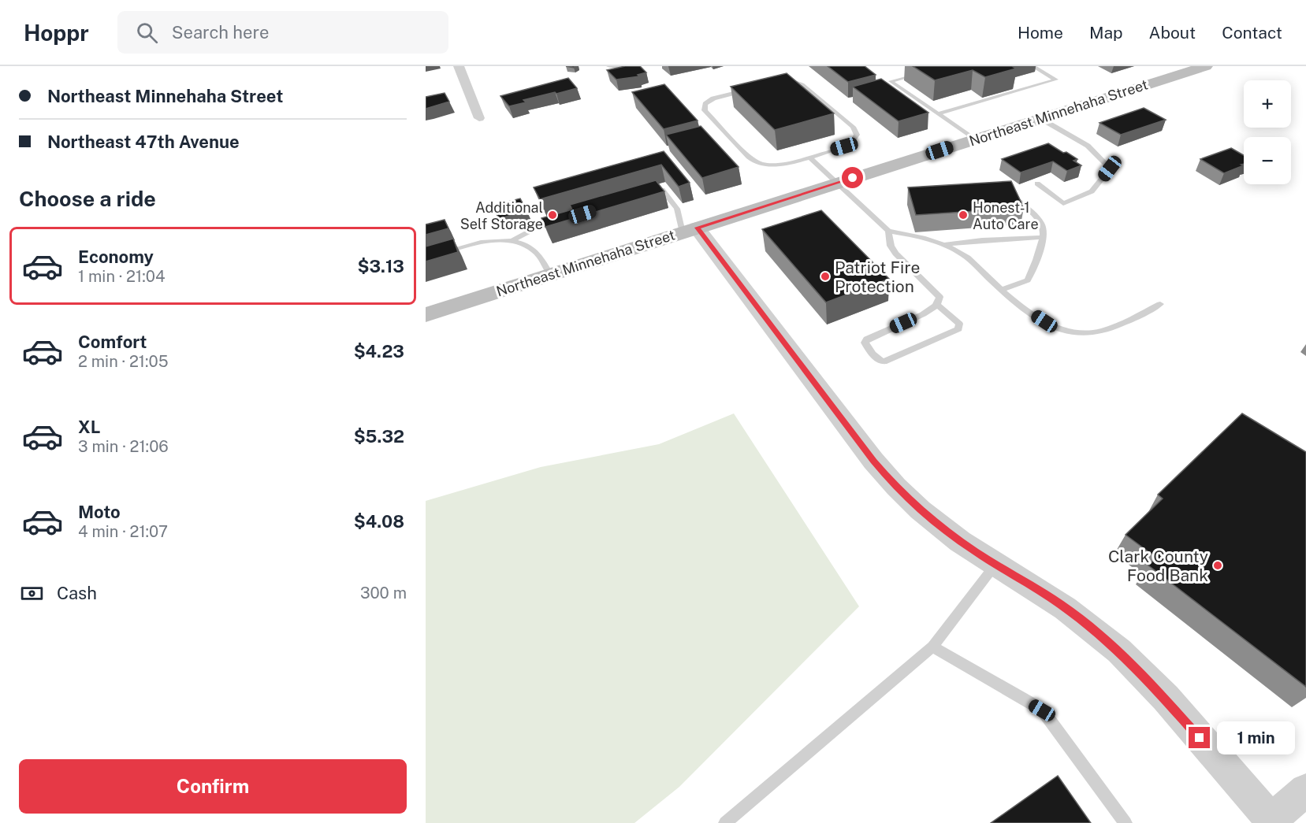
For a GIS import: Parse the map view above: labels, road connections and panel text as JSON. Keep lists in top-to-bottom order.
{
  "streets": {
    "main road": ["Northeast Minnehaha Street"]
  },
  "places": [
    "Additional Self Storage",
    "Honest-1 Auto Care",
    "Patriot Fire Protection",
    "Clark County Food Bank"
  ],
  "page": {
    "header": "Hoppr",
    "search": "Search here",
    "nav": [
      "Home",
      "Map",
      "About",
      "Contact"
    ],
    "banner": ["Northeast Minnehaha Street", "Northeast 47th Avenue"],
    "map_buttons": ["+", "−"],
    "heading": "Choose a ride",
    "list": [
      {
        "name": "Economy",
        "note": "1 min · 21:04",
        "value": "$3.13"
      },
      {
        "name": "Comfort",
        "note": "2 min · 21:05",
        "value": "$4.23"
      },
      {
        "name": "XL",
        "note": "3 min · 21:06",
        "value": "$5.32"
      },
      {
        "name": "Moto",
        "note": "4 min · 21:07",
        "value": "$4.08"
      }
    ],
    "pay": ["Cash", "300 m"],
    "bubble": "1 min",
    "buttons": "Confirm"
  }
}
